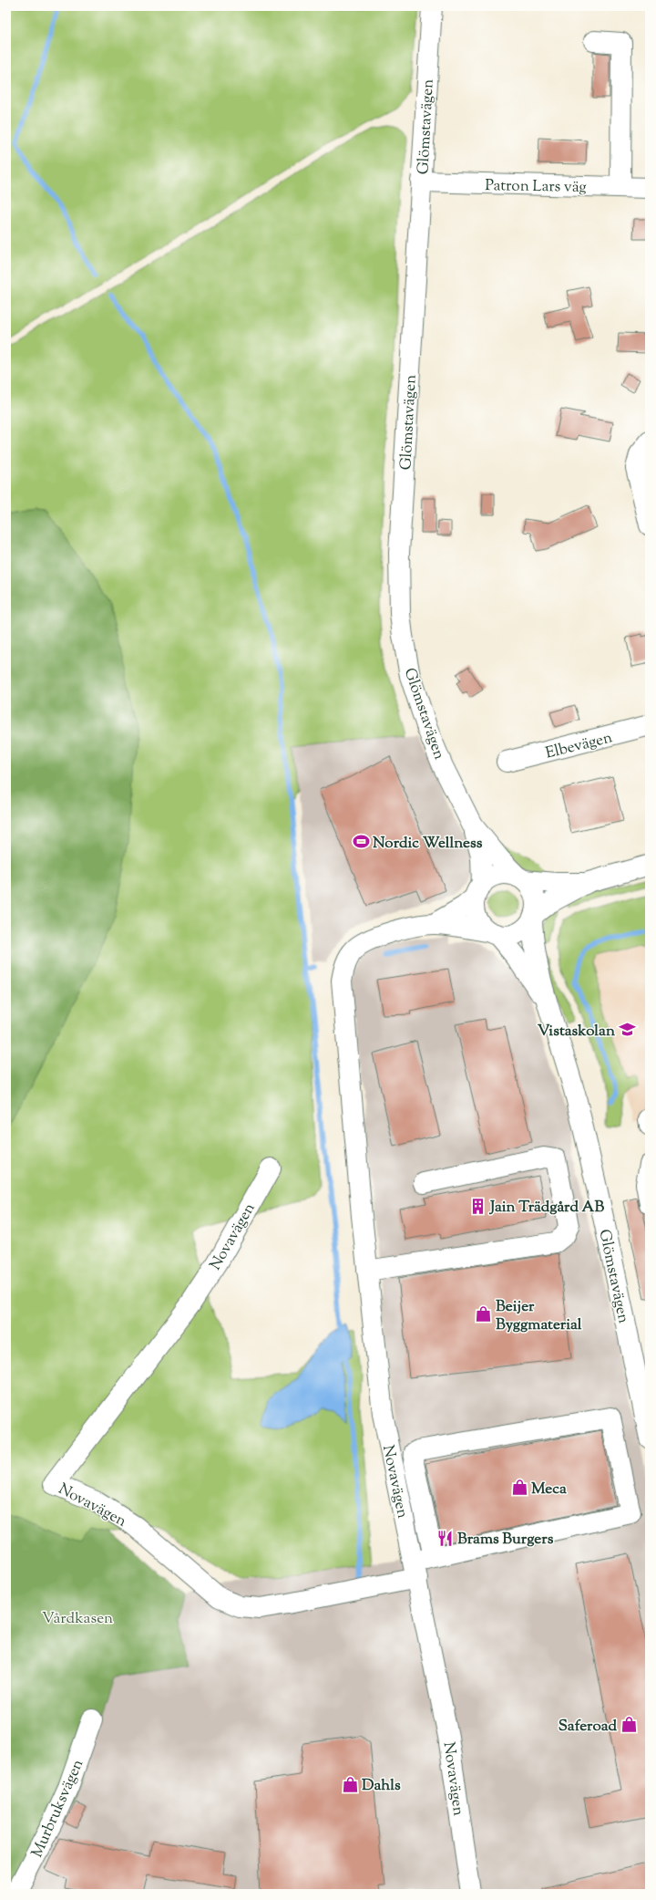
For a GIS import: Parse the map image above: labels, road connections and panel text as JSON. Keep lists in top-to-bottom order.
{
  "streets": {
    "street": [
      "Glömstavägen",
      "Patron Lars väg",
      "Elbevägen",
      "Novavägen",
      "Murbruksvägen"
    ]
  },
  "crossings": [
    ["Glömstavägen", "Patron Lars väg"],
    ["Glömstavägen", "Novavägen"]
  ],
  "parks": ["Vårdkasen"],
  "places": {
    "sports": ["Nordic Wellness"],
    "school or university": ["Vistaskolan"],
    "building": ["Jain Trädgård AB"],
    "shop": [
      "Beijer Byggmaterial",
      "Meca",
      "Saferoad",
      "Dahls"
    ],
    "restaurant": ["Brams Burgers"]
  }
}
